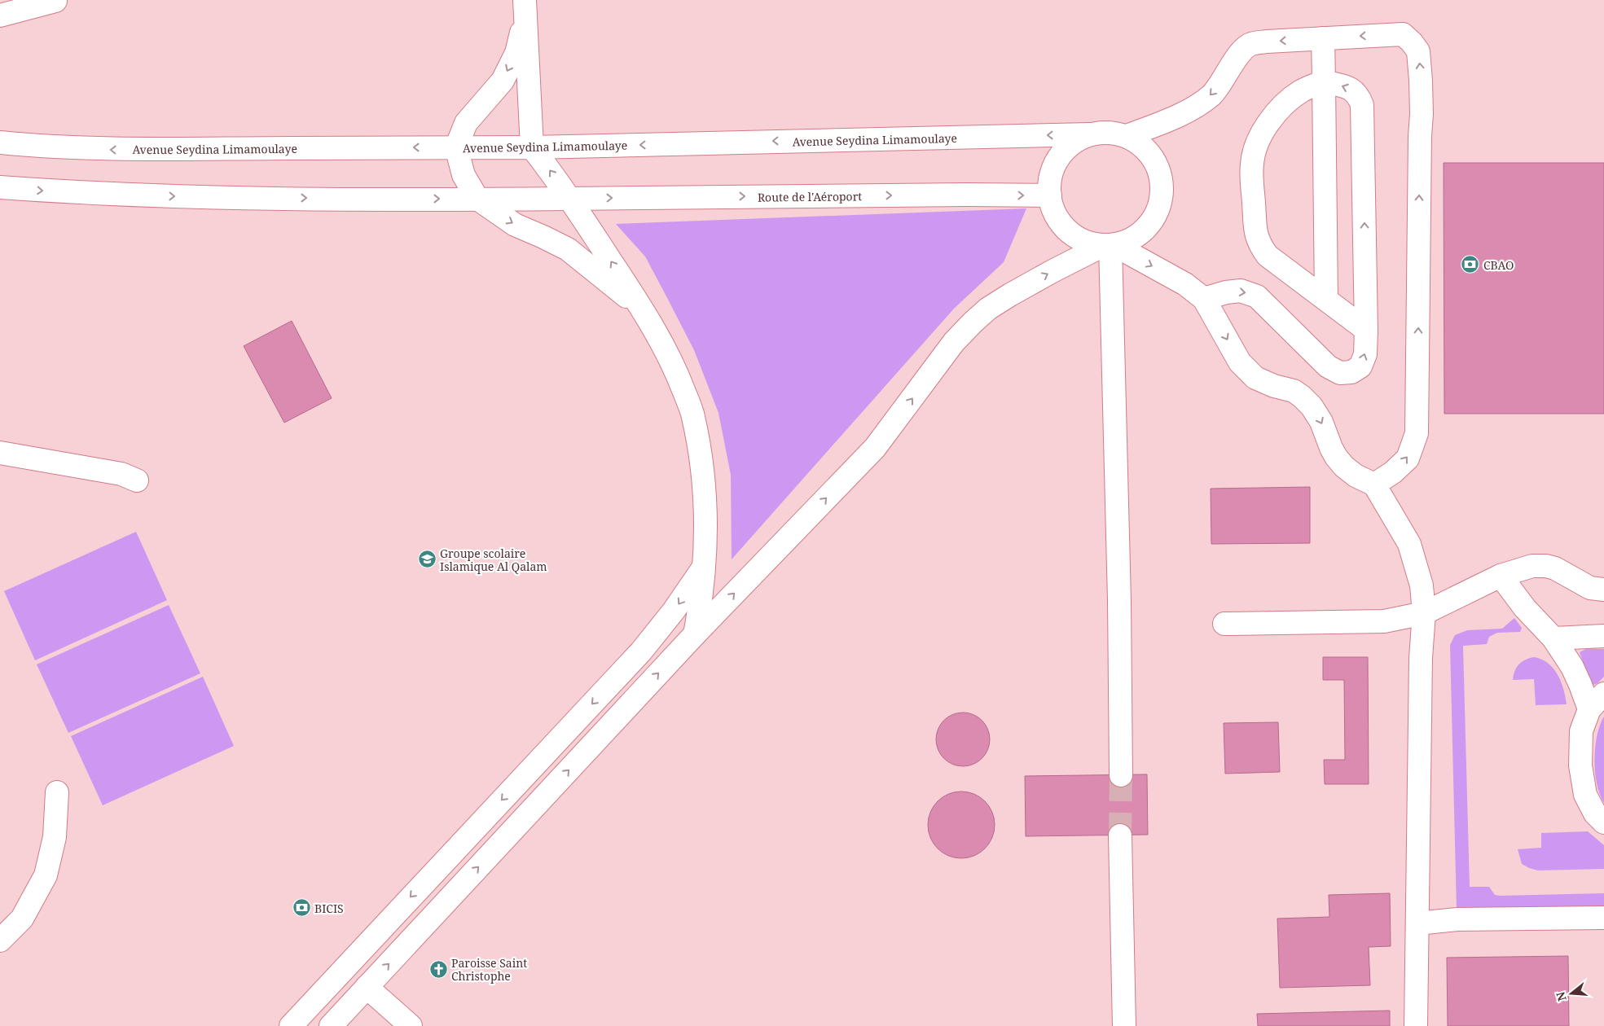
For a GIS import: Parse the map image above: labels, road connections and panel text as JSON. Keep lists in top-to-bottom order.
{
  "streets": {
    "main road": ["Avenue Seydina Limamoulaye", "Route de l'Aéroport"]
  },
  "crossings": [
    ["Avenue Seydina Limamoulaye", "Route de l'Aéroport"]
  ],
  "one_way": ["Route de l'Aéroport"],
  "places": {
    "bank": ["CBAO", "BICIS"],
    "school or university": ["Groupe scolaire Islamique Al Qalam"],
    "church": ["Paroisse Saint Christophe"]
  },
  "north": "left"
}
